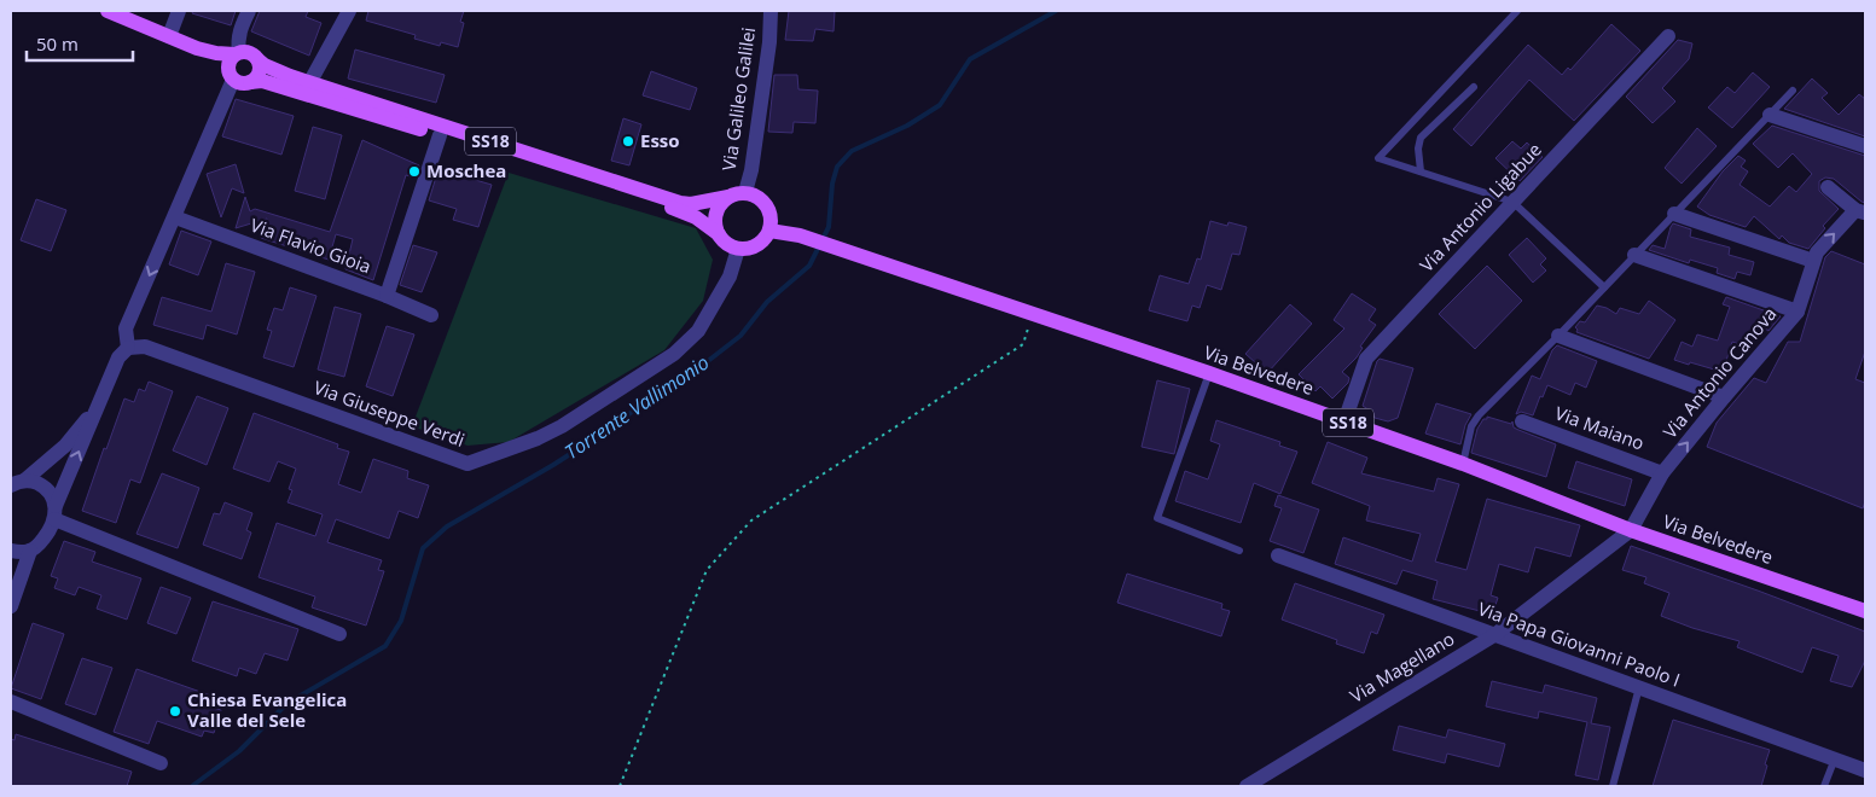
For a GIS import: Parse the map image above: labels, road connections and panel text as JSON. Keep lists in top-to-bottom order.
{
  "streets": {
    "main road": ["SS18", "Via Belvedere"],
    "street": [
      "Via Galileo Galilei",
      "Via Antonio Ligabue",
      "Via Flavio Gioia",
      "Via Antonio Canova",
      "Via Giuseppe Verdi",
      "Via Maiano",
      "Via Papa Giovanni Paolo I",
      "Via Magellano"
    ]
  },
  "crossings": [
    ["Via Galileo Galilei", "SS18"],
    ["Via Galileo Galilei", "Via Belvedere"],
    ["Via Galileo Galilei", "Via Giuseppe Verdi"],
    ["SS18", "Via Belvedere"],
    ["SS18", "Via Giuseppe Verdi"],
    ["Via Antonio Ligabue", "Via Belvedere"],
    ["Via Belvedere", "Via Antonio Canova"],
    ["Via Belvedere", "Via Giuseppe Verdi"],
    ["Via Belvedere", "Via Magellano"],
    ["Via Antonio Canova", "Via Maiano"],
    ["Via Antonio Canova", "Via Magellano"],
    ["Via Papa Giovanni Paolo I", "Via Magellano"]
  ],
  "one_way": ["Via Antonio Canova"],
  "water": ["Torrente Vallimonio"],
  "places": ["Esso", "Moschea", "Chiesa Evangelica Valle del Sele"],
  "scale_bar": "50 m"
}
